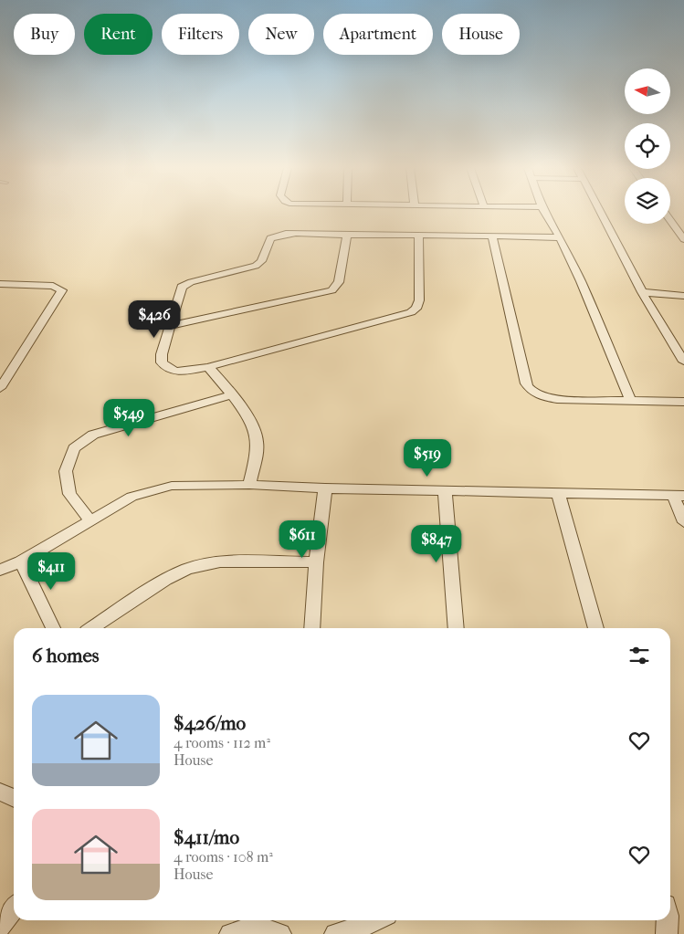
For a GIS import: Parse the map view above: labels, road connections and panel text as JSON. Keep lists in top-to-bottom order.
{
  "north": "left",
  "page": {
    "chip": [
      "Buy",
      "Rent",
      "Filters",
      "New",
      "Apartment",
      "House"
    ],
    "price": [
      "$426",
      "$549",
      "$519",
      "$611",
      "$847",
      "$411"
    ],
    "heading": "6 homes",
    "list": [
      {
        "name": "$426/mo",
        "note": "4 rooms · 112 m² · House"
      },
      {
        "name": "$411/mo",
        "note": "4 rooms · 108 m² · House"
      }
    ]
  }
}
